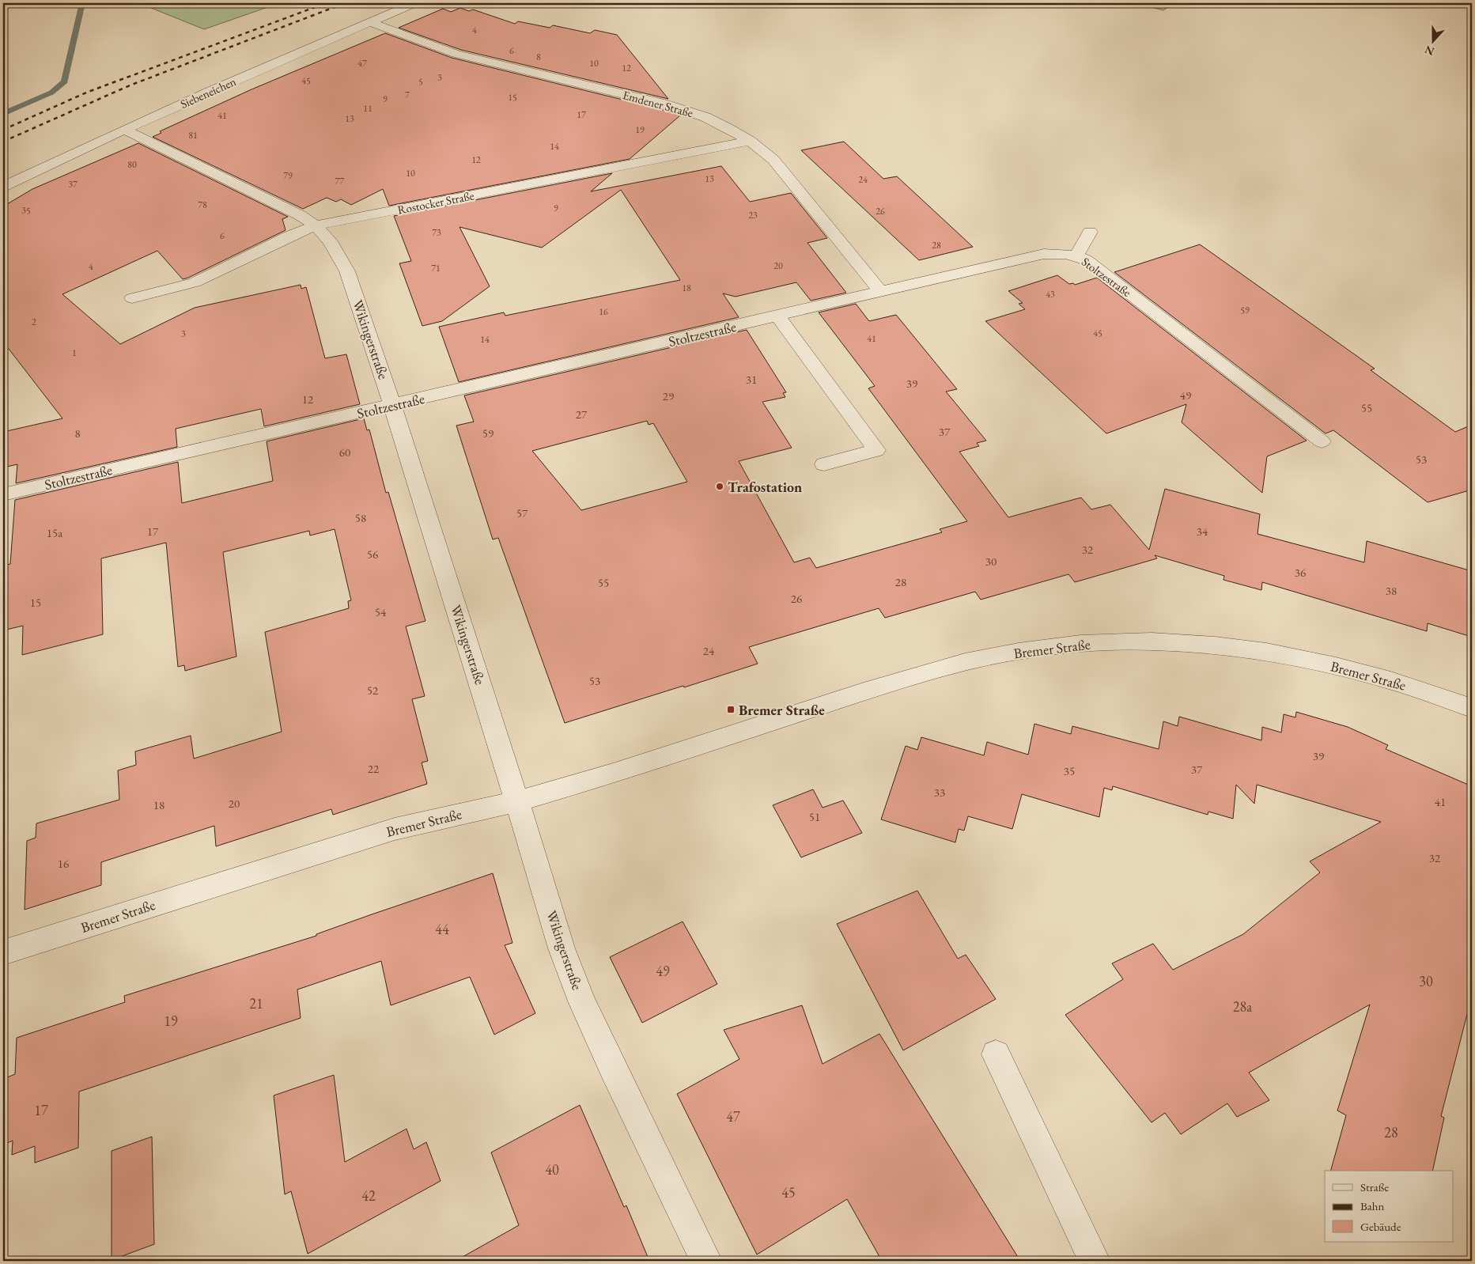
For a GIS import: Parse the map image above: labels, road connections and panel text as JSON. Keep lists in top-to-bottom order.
{
  "streets": {
    "street": [
      "Siebeneichen",
      "Emdener Straße",
      "Rostocker Straße",
      "Stoltzestraße",
      "Wikingerstraße",
      "Bremer Straße"
    ]
  },
  "crossings": [
    ["Siebeneichen", "Emdener Straße"],
    ["Siebeneichen", "Wikingerstraße"],
    ["Emdener Straße", "Rostocker Straße"],
    ["Emdener Straße", "Stoltzestraße"],
    ["Rostocker Straße", "Wikingerstraße"],
    ["Stoltzestraße", "Wikingerstraße"],
    ["Wikingerstraße", "Bremer Straße"]
  ],
  "places": {
    "other": ["Trafostation"],
    "transit": ["Bremer Straße"]
  },
  "house_numbers": [
    "4",
    "6",
    "8",
    "47",
    "10",
    "12",
    "3",
    "45",
    "5",
    "7",
    "15",
    "9",
    "11",
    "17",
    "41",
    "13",
    "19",
    "81",
    "14",
    "12",
    "80",
    "10",
    "79",
    "13",
    "24",
    "77",
    "37",
    "78",
    "9",
    "35",
    "26",
    "23",
    "73",
    "6",
    "28",
    "20",
    "4",
    "71",
    "18",
    "43",
    "59",
    "16",
    "2",
    "45",
    "3",
    "41",
    "14",
    "1",
    "31",
    "39",
    "49",
    "29",
    "12",
    "55",
    "27",
    "37",
    "8",
    "59",
    "60",
    "53",
    "57",
    "58",
    "17",
    "34",
    "15a",
    "32",
    "56",
    "30",
    "36",
    "28",
    "55",
    "38",
    "26",
    "15",
    "54",
    "24",
    "53",
    "52",
    "39",
    "22",
    "37",
    "35",
    "33",
    "41",
    "20",
    "18",
    "51",
    "32",
    "16",
    "44",
    "49",
    "30",
    "21",
    "28a",
    "19",
    "17",
    "47",
    "28",
    "40",
    "45",
    "42"
  ],
  "legend": ["Straße", "Bahn", "Gebäude"],
  "north": "bottom"
}
